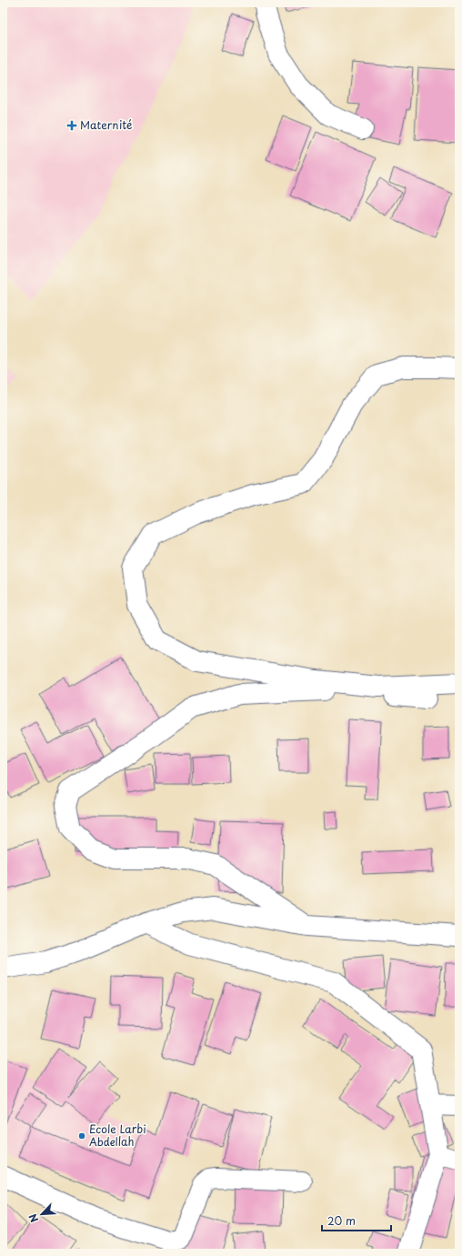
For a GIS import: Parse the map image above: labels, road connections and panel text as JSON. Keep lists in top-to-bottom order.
{
  "places": {
    "health": ["Maternité"],
    "other": ["Ecole Larbi Abdellah"]
  },
  "scale_bar": "20 m",
  "north": "bottom left"
}
